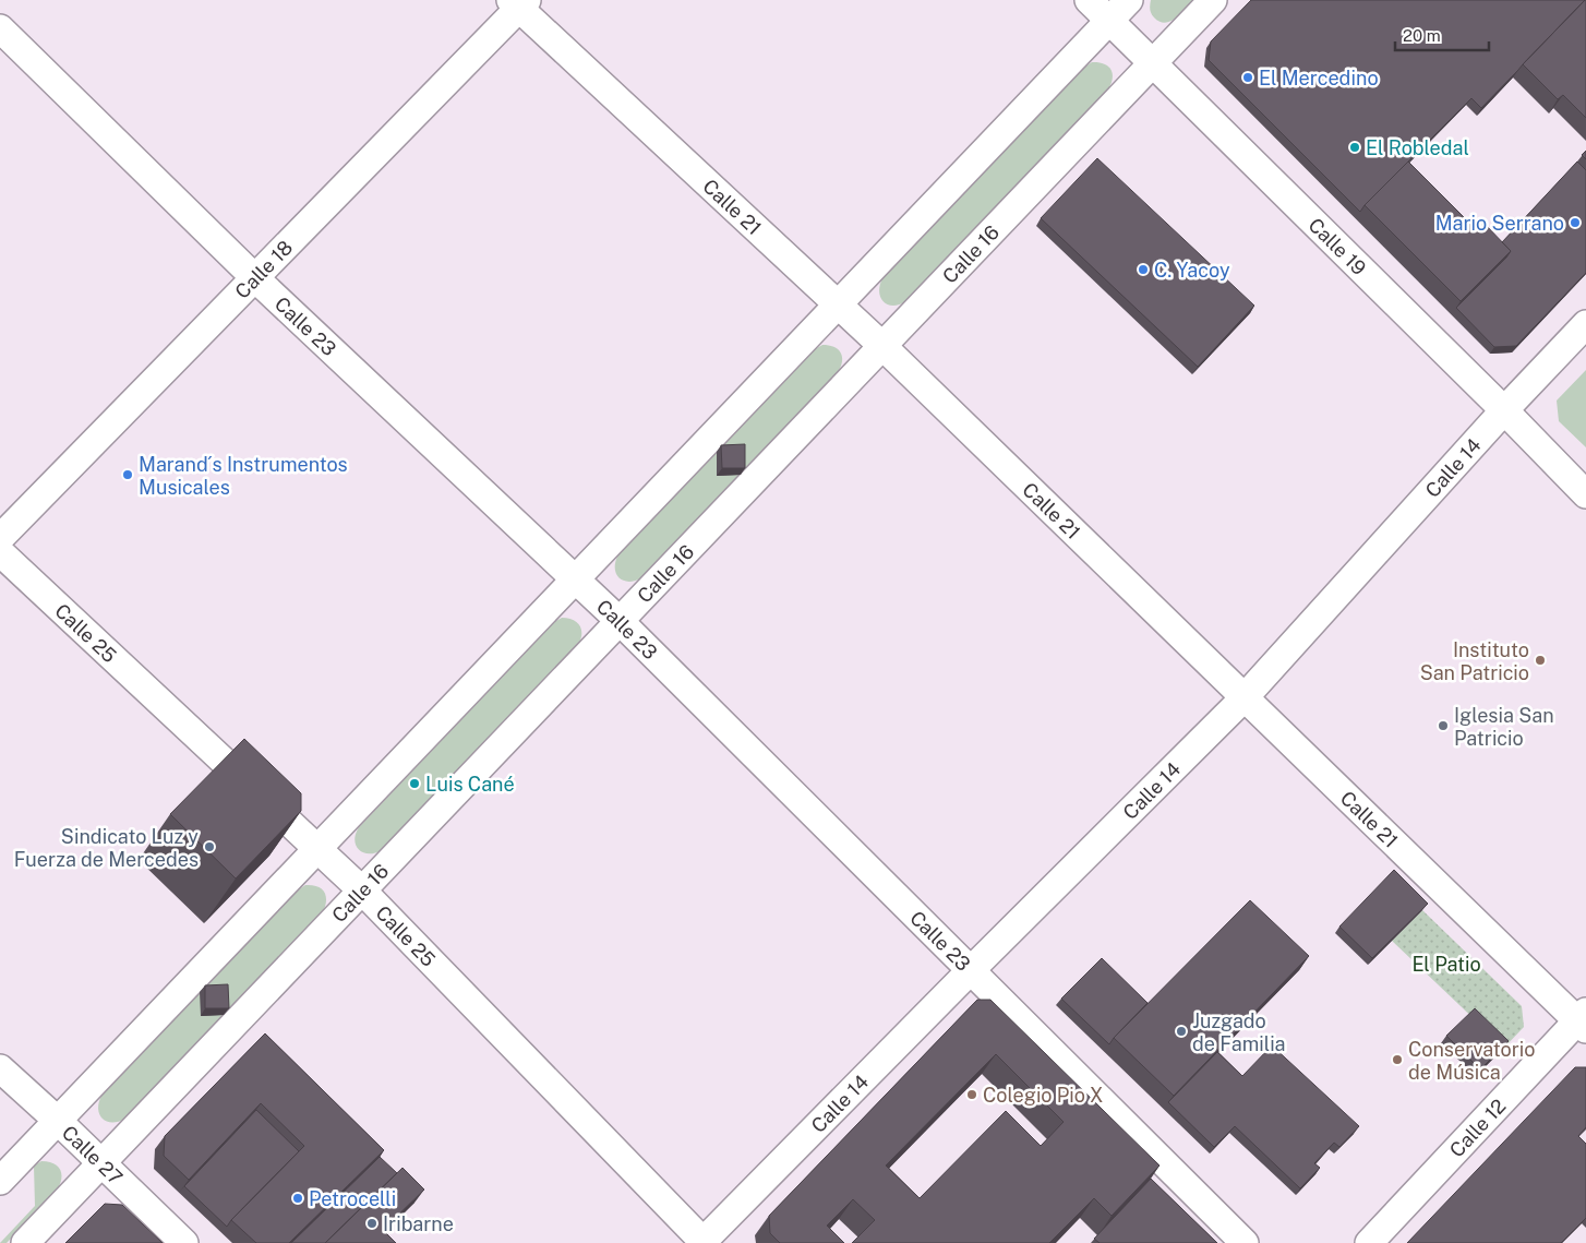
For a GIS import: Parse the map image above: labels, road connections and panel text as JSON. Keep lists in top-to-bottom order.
{
  "streets": {
    "street": [
      "Calle 21",
      "Calle 19",
      "Calle 16",
      "Calle 18",
      "Calle 23",
      "Calle 14",
      "Calle 25",
      "Calle 12",
      "Calle 27"
    ]
  },
  "crossings": [
    ["Calle 21", "Calle 16"],
    ["Calle 21", "Calle 18"],
    ["Calle 21", "Calle 14"],
    ["Calle 21", "Calle 12"],
    ["Calle 19", "Calle 16"],
    ["Calle 19", "Calle 14"],
    ["Calle 16", "Calle 23"],
    ["Calle 16", "Calle 25"],
    ["Calle 16", "Calle 27"],
    ["Calle 18", "Calle 23"],
    ["Calle 23", "Calle 14"],
    ["Calle 14", "Calle 25"]
  ],
  "parks": ["El Patio"],
  "places": [
    "El Mercedino",
    "El Robledal",
    "Mario Serrano",
    "C. Yacoy",
    "Marand´s Instrumentos Musicales",
    "Instituto San Patricio",
    "Iglesia San Patricio",
    "Luis Cané",
    "Sindicato Luz y Fuerza de Mercedes",
    "Juzgado de Familia",
    "Conservatorio de Música",
    "Colegio Pio X",
    "Petrocelli",
    "Iribarne"
  ],
  "scale_bar": "20 m"
}
